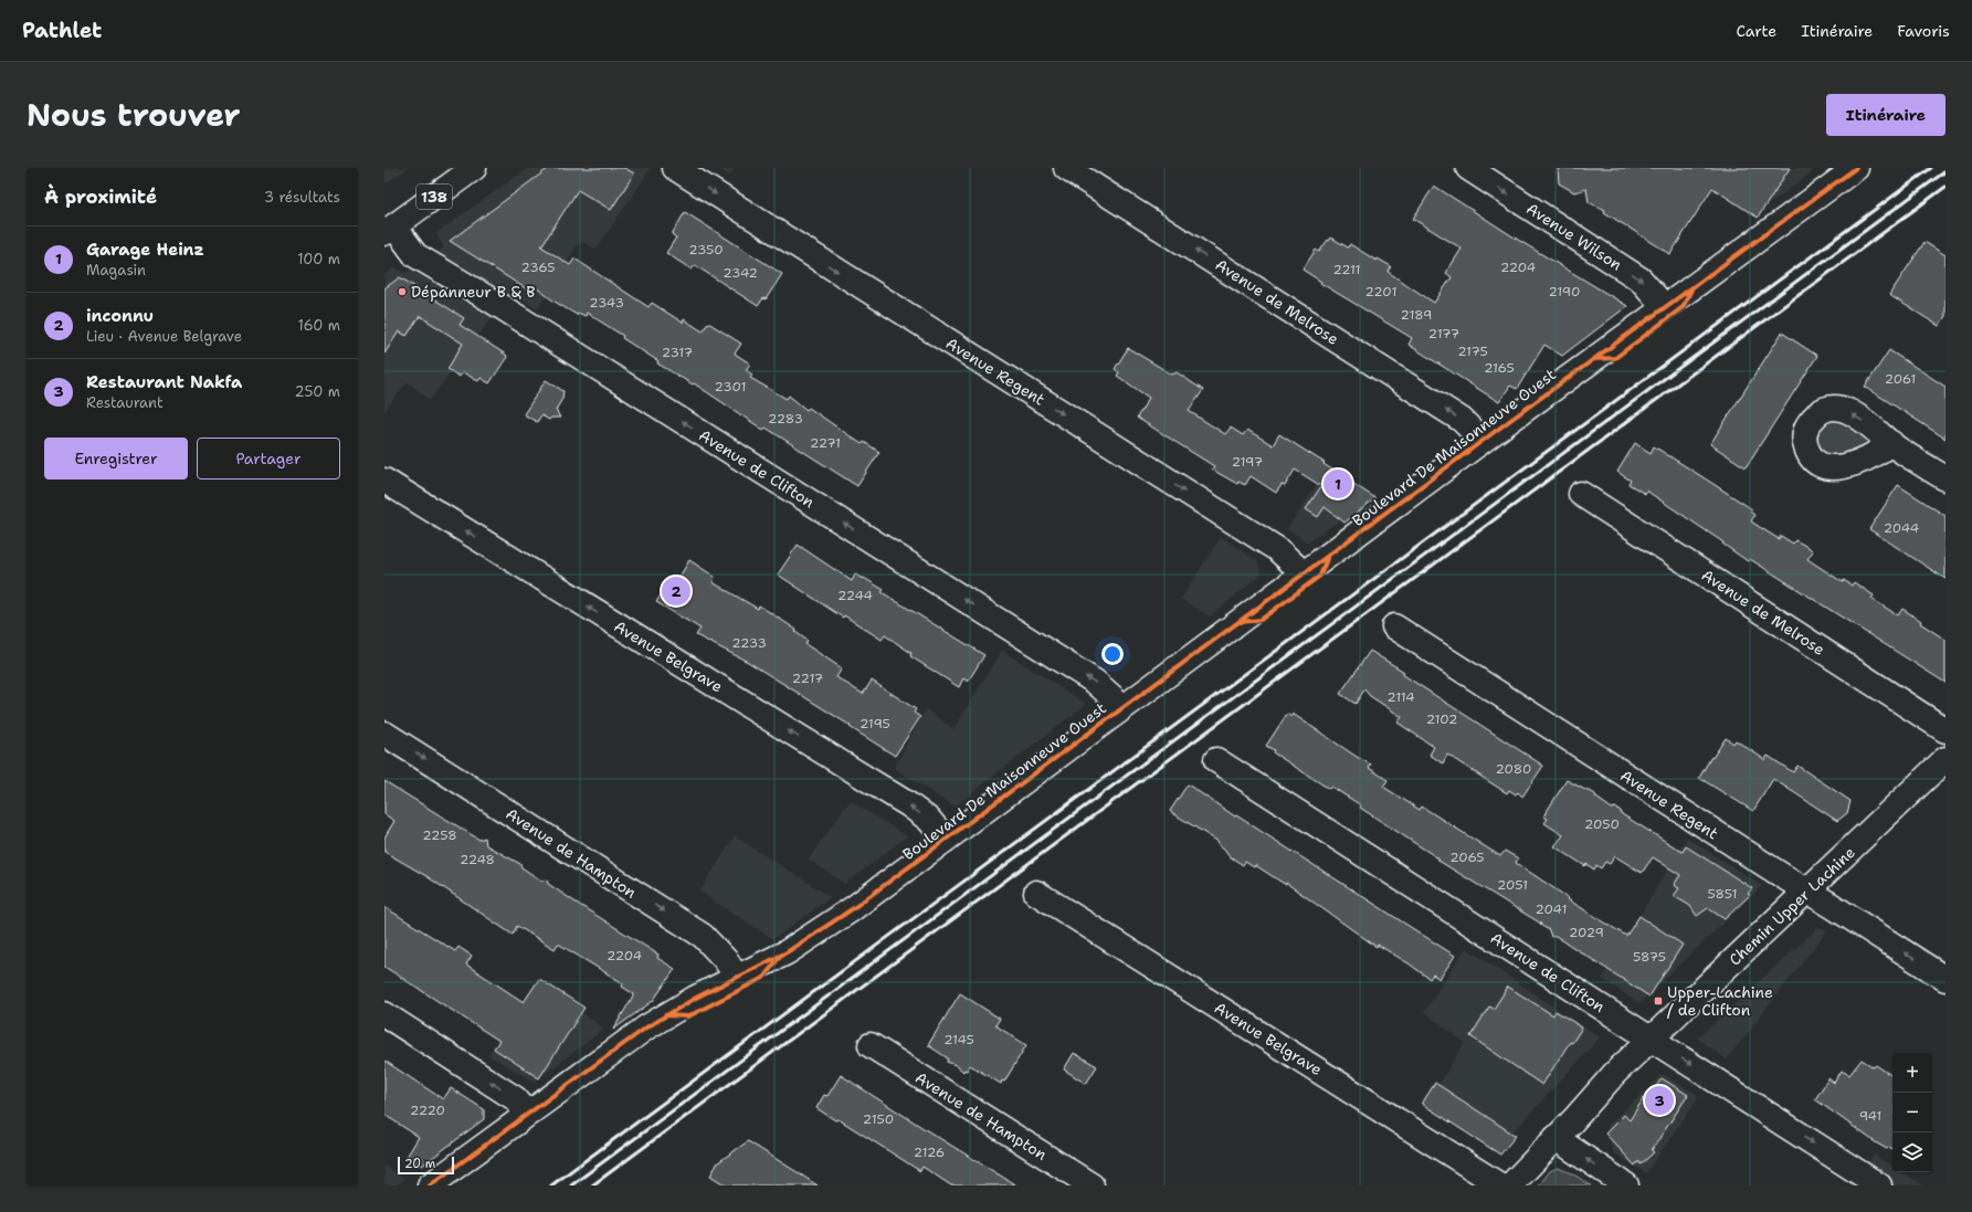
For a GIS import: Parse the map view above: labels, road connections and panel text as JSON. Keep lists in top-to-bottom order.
{
  "streets": {
    "street": [
      "138",
      "Avenue Wilson",
      "Avenue de Melrose",
      "Avenue Regent",
      "Boulevard De Maisonneuve Ouest",
      "Avenue de Clifton",
      "Avenue Belgrave",
      "Avenue de Hampton",
      "Chemin Upper Lachine"
    ]
  },
  "crossings": [
    ["138", "Avenue de Clifton"],
    ["Avenue Wilson", "Boulevard De Maisonneuve Ouest"],
    ["Avenue de Melrose", "Boulevard De Maisonneuve Ouest"],
    ["Avenue Regent", "Boulevard De Maisonneuve Ouest"],
    ["Avenue Regent", "Chemin Upper Lachine"],
    ["Boulevard De Maisonneuve Ouest", "Avenue de Clifton"],
    ["Boulevard De Maisonneuve Ouest", "Avenue Belgrave"],
    ["Boulevard De Maisonneuve Ouest", "Avenue de Hampton"],
    ["Avenue de Clifton", "Chemin Upper Lachine"]
  ],
  "one_way": [
    "Avenue Wilson",
    "Avenue de Melrose",
    "Avenue Belgrave",
    "Avenue de Hampton"
  ],
  "places": {
    "other": ["Dépanneur B & B"],
    "transit": ["Upper-Lachine / de Clifton"]
  },
  "house_numbers": [
    "2350",
    "2365",
    "2204",
    "2211",
    "2342",
    "2201",
    "2190",
    "2343",
    "2189",
    "2177",
    "2175",
    "2317",
    "2165",
    "2061",
    "2301",
    "2283",
    "2271",
    "2197",
    "2044",
    "2244",
    "2233",
    "2217",
    "2114",
    "2102",
    "2195",
    "2080",
    "2050",
    "2258",
    "2065",
    "2248",
    "2051",
    "5851",
    "2041",
    "2029",
    "2204",
    "5875",
    "2145",
    "2220",
    "941",
    "2150",
    "2126"
  ],
  "scale_bar": "20 m",
  "page": {
    "header": "Pathlet",
    "nav": ["Carte", "Itinéraire", "Favoris"],
    "title": "Nous trouver",
    "buttons": [
      "Itinéraire",
      ["Enregistrer", "Partager"]
    ],
    "heading": ["À proximité", "3 résultats"],
    "list": [
      {
        "mark": "1",
        "name": "Garage Heinz",
        "note": "Magasin",
        "value": "100 m"
      },
      {
        "mark": "2",
        "name": "inconnu",
        "note": "Lieu · Avenue Belgrave",
        "value": "160 m"
      },
      {
        "mark": "3",
        "name": "Restaurant Nakfa",
        "note": "Restaurant",
        "value": "250 m"
      }
    ],
    "pins": ["1", "2", "3"],
    "map_buttons": ["+", "−"],
    "scale": "20 m"
  }
}
